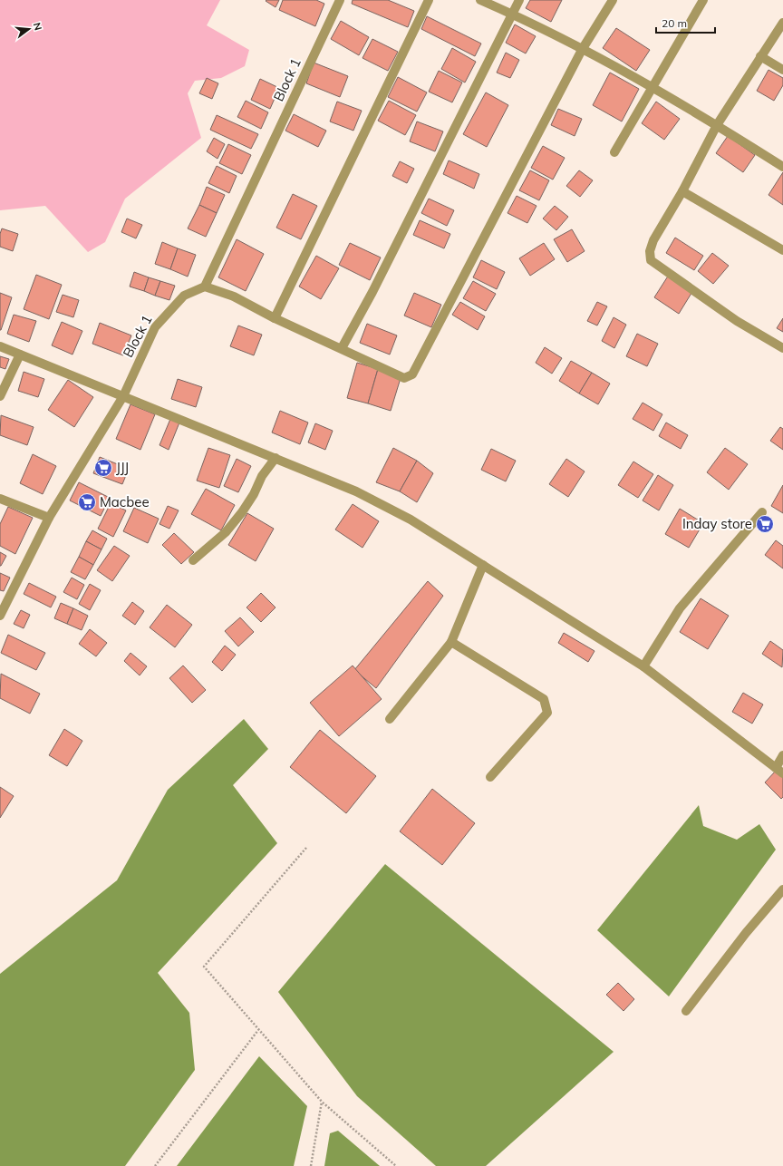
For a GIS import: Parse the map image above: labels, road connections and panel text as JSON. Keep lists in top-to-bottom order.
{
  "streets": {
    "street": ["Block 1"]
  },
  "places": {
    "supermarket": ["JJJ", "Macbee", "Inday store"]
  },
  "scale_bar": "20 m",
  "north": "right"
}
